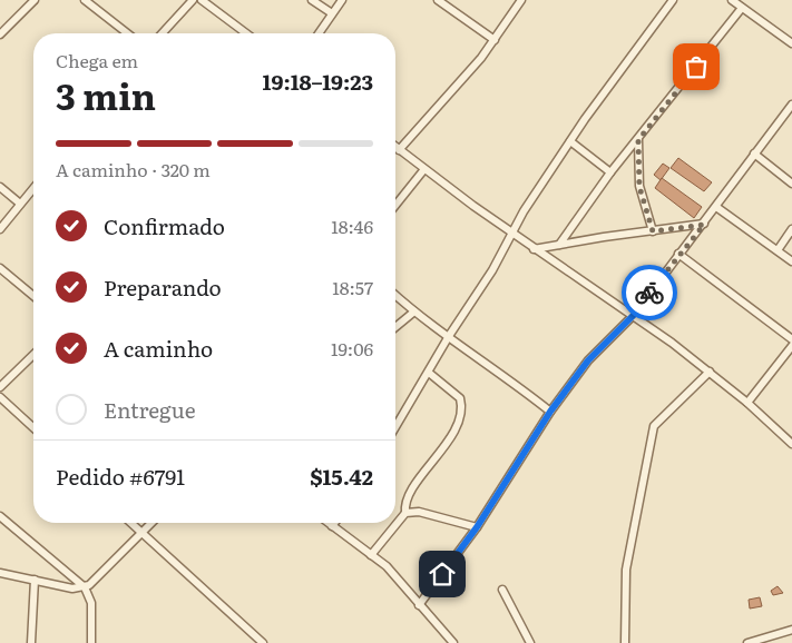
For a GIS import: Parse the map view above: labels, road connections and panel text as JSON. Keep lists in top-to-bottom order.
{
  "page": {
    "heading": ["3 min", "Chega em", "19:18–19:23"],
    "panel": ["Pedido #6791", "$15.42"],
    "bar": "A caminho · 320 m",
    "list": [
      ["Confirmado", "18:46"],
      ["Preparando", "18:57"],
      ["A caminho", "19:06"],
      "Entregue"
    ]
  }
}
